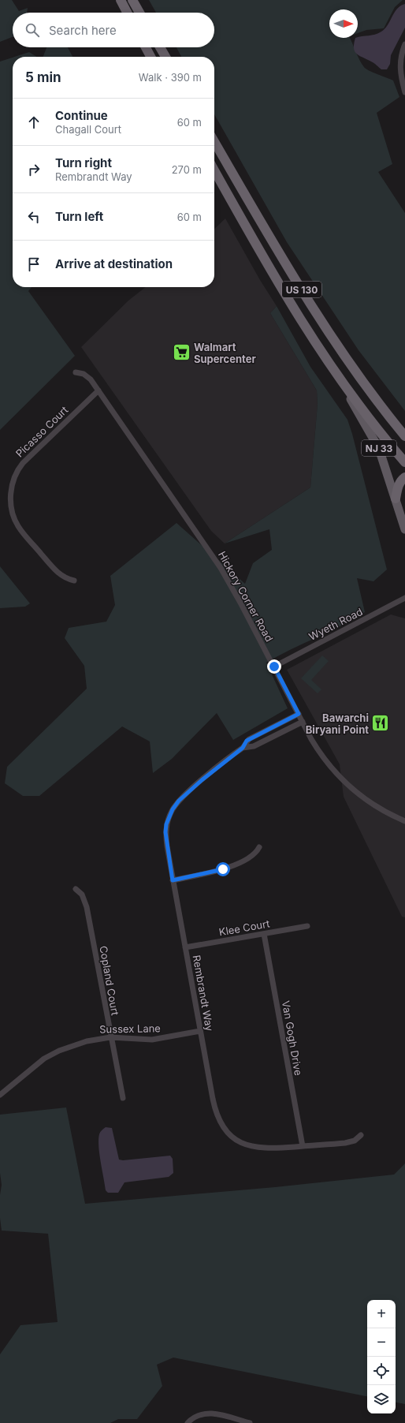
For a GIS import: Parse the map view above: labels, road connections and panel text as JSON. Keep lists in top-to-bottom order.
{
  "streets": {
    "highway": ["US 130"],
    "main road": ["NJ 33"],
    "street": [
      "Picasso Court",
      "Hickory Corner Road",
      "Wyeth Road",
      "Klee Court",
      "Copland Court",
      "Rembrandt Way",
      "Sussex Lane",
      "Van Gogh Drive"
    ]
  },
  "crossings": [
    ["US 130", "NJ 33"],
    ["Picasso Court", "Hickory Corner Road"],
    ["Hickory Corner Road", "Wyeth Road"],
    ["Hickory Corner Road", "Rembrandt Way"],
    ["Klee Court", "Rembrandt Way"],
    ["Klee Court", "Van Gogh Drive"],
    ["Copland Court", "Sussex Lane"],
    ["Rembrandt Way", "Sussex Lane"],
    ["Rembrandt Way", "Van Gogh Drive"]
  ],
  "places": {
    "supermarket": ["Walmart Supercenter"],
    "restaurant": ["Bawarchi Biryani Point"]
  },
  "north": "right",
  "page": {
    "search": "Search here",
    "heading": ["5 min", "Walk · 390 m"],
    "list": [
      ["Continue", "Chagall Court", "60 m"],
      ["Turn right", "Rembrandt Way", "270 m"],
      ["Turn left", "60 m"],
      "Arrive at destination"
    ],
    "map_buttons": ["+", "−"]
  }
}
